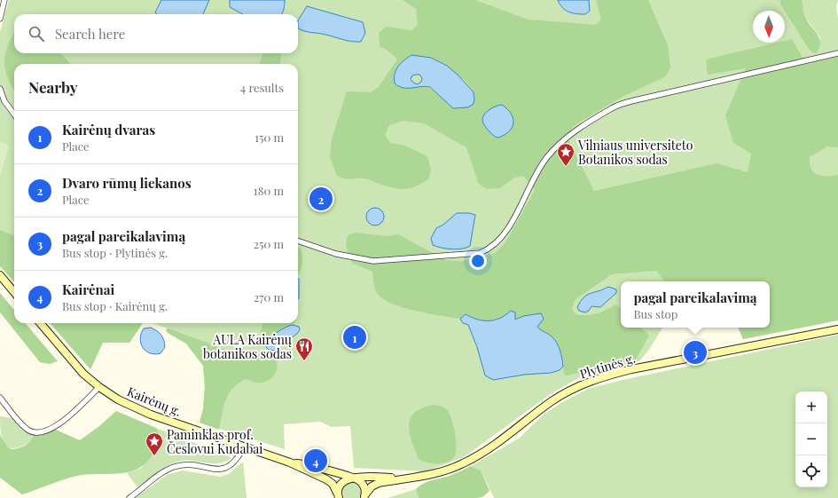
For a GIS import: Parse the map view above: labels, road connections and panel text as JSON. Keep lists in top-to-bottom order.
{
  "streets": {
    "main road": ["Plytinės g.", "Kairėnų g."]
  },
  "crossings": [
    ["Plytinės g.", "Kairėnų g."]
  ],
  "places": {
    "place": ["Vilniaus universiteto Botanikos sodas", "Paminklas prof. Česlovui Kudabai"],
    "restaurant": ["AULA Kairėnų botanikos sodas"]
  },
  "north": "bottom",
  "page": {
    "search": "Search here",
    "heading": ["Nearby", "4 results"],
    "list": [
      {
        "mark": "1",
        "name": "Kairėnų dvaras",
        "note": "Place",
        "value": "150 m"
      },
      {
        "mark": "2",
        "name": "Dvaro rūmų liekanos",
        "note": "Place",
        "value": "180 m"
      },
      {
        "mark": "3",
        "name": "pagal pareikalavimą",
        "note": "Bus stop · Plytinės g.",
        "value": "250 m"
      },
      {
        "mark": "4",
        "name": "Kairėnai",
        "note": "Bus stop · Kairėnų g.",
        "value": "270 m"
      }
    ],
    "pins": [
      "2",
      "1",
      "3",
      "4"
    ],
    "popup": ["pagal pareikalavimą", "Bus stop"],
    "map_buttons": ["+", "−"]
  }
}
